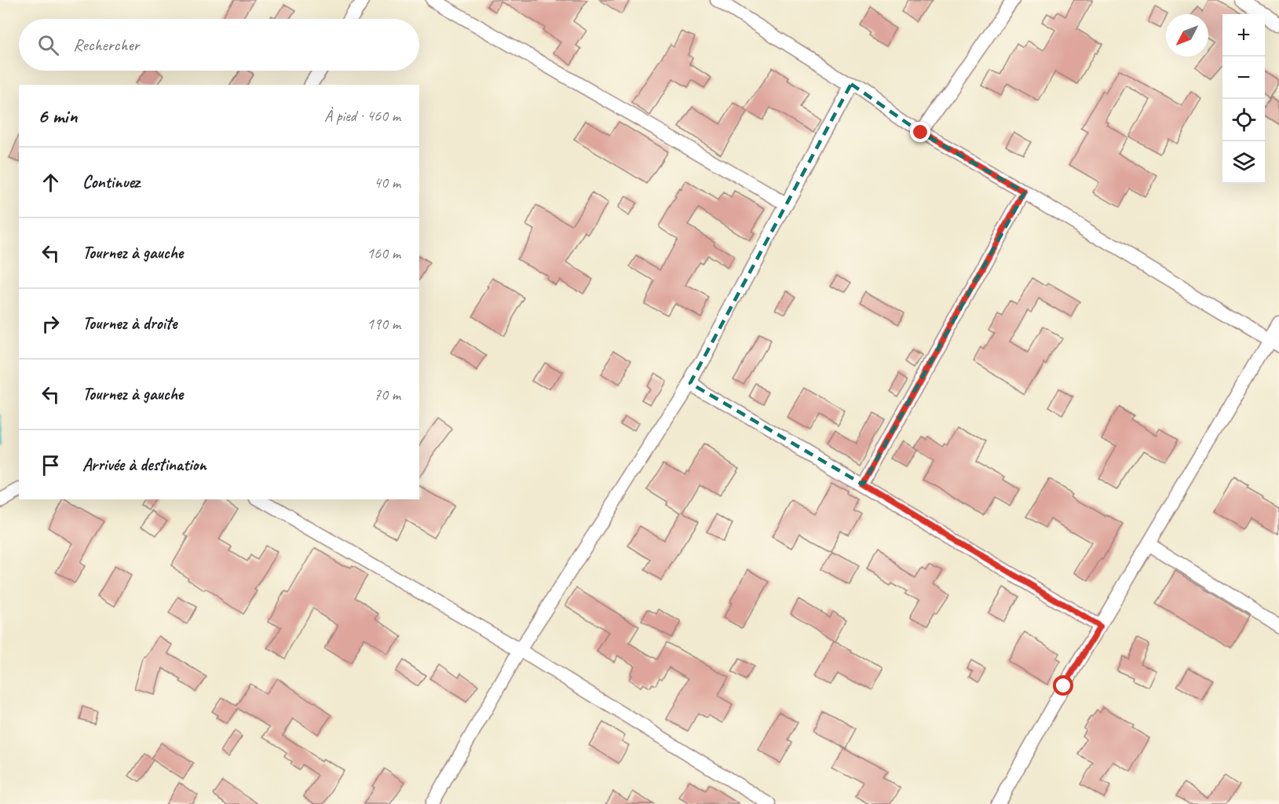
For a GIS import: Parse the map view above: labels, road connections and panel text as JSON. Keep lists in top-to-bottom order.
{
  "north": "bottom left",
  "page": {
    "map_buttons": ["+", "−"],
    "search": "Rechercher",
    "heading": ["6 min", "À pied · 460 m"],
    "list": [
      ["Continuez", "40 m"],
      ["Tournez à gauche", "160 m"],
      ["Tournez à droite", "190 m"],
      ["Tournez à gauche", "70 m"],
      "Arrivée à destination"
    ]
  }
}
